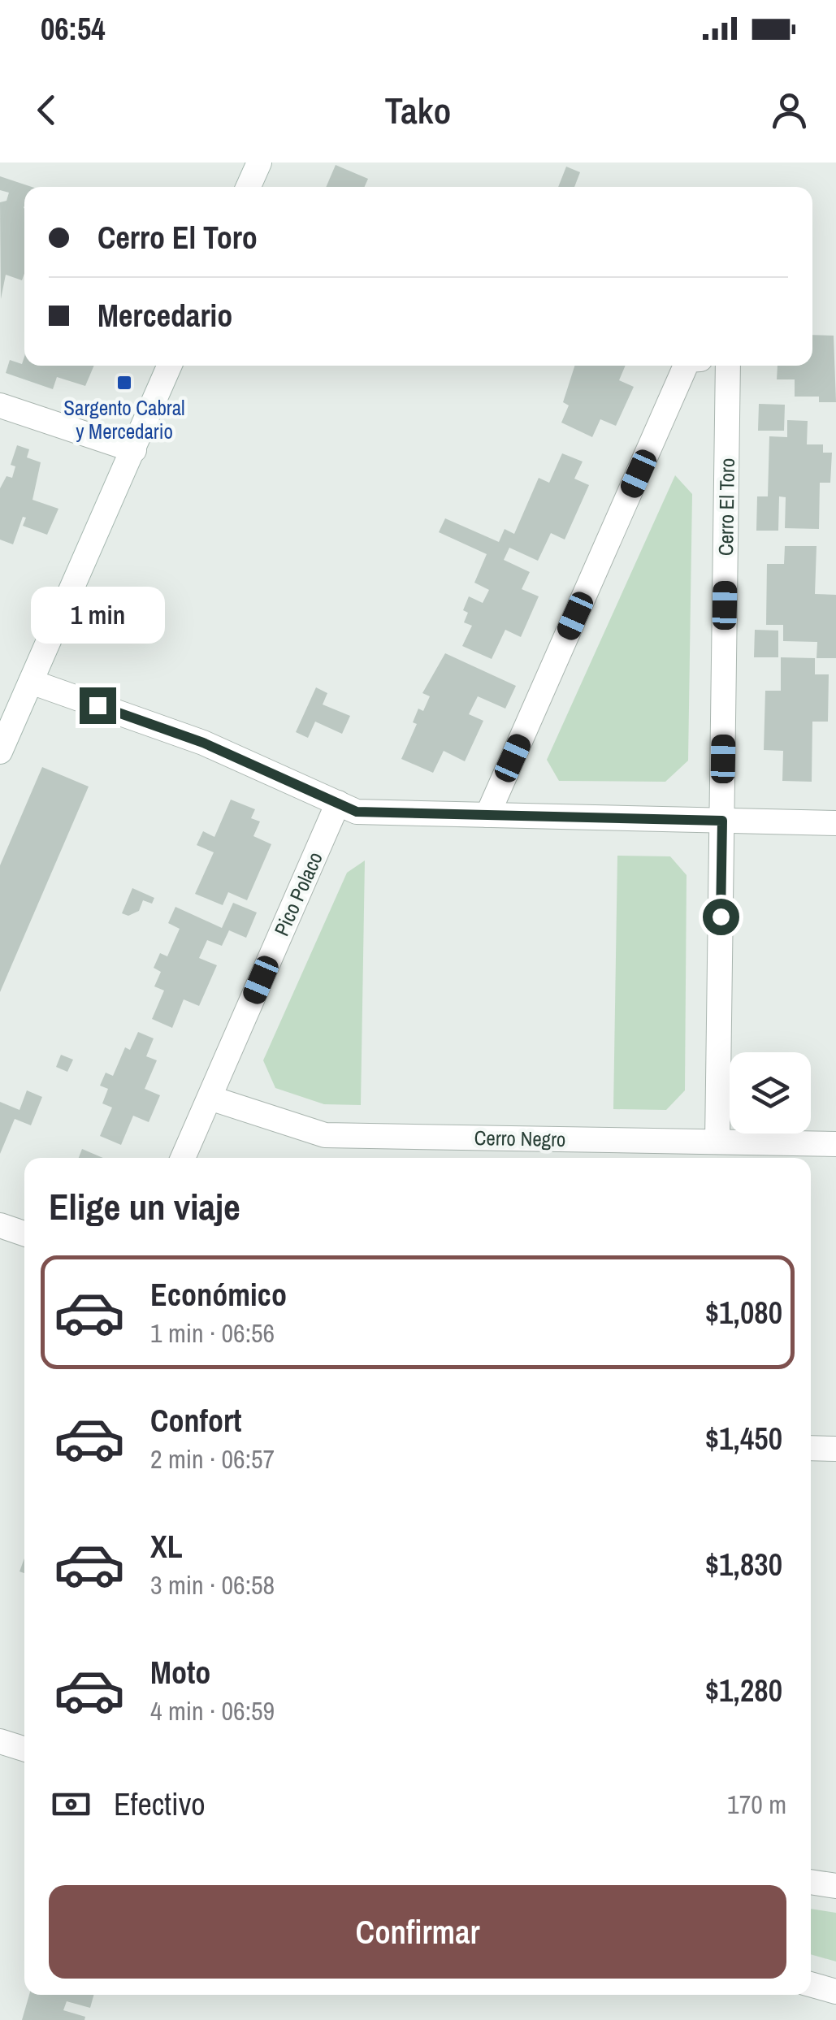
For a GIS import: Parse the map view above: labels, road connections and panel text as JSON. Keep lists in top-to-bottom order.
{
  "streets": {
    "street": ["Cerro El Toro", "Pico Polaco", "Cerro Negro"]
  },
  "crossings": [
    ["Cerro El Toro", "Cerro Negro"],
    ["Pico Polaco", "Cerro Negro"]
  ],
  "places": {
    "transit": ["Sargento Cabral y Mercedario"]
  },
  "page": {
    "status": "06:54",
    "header": "Tako",
    "banner": ["Cerro El Toro", "Mercedario"],
    "bubble": "1 min",
    "heading": "Elige un viaje",
    "list": [
      {
        "name": "Económico",
        "note": "1 min · 06:56",
        "value": "$1,080"
      },
      {
        "name": "Confort",
        "note": "2 min · 06:57",
        "value": "$1,450"
      },
      {
        "name": "XL",
        "note": "3 min · 06:58",
        "value": "$1,830"
      },
      {
        "name": "Moto",
        "note": "4 min · 06:59",
        "value": "$1,280"
      }
    ],
    "pay": ["Efectivo", "170 m"],
    "buttons": "Confirmar"
  }
}
